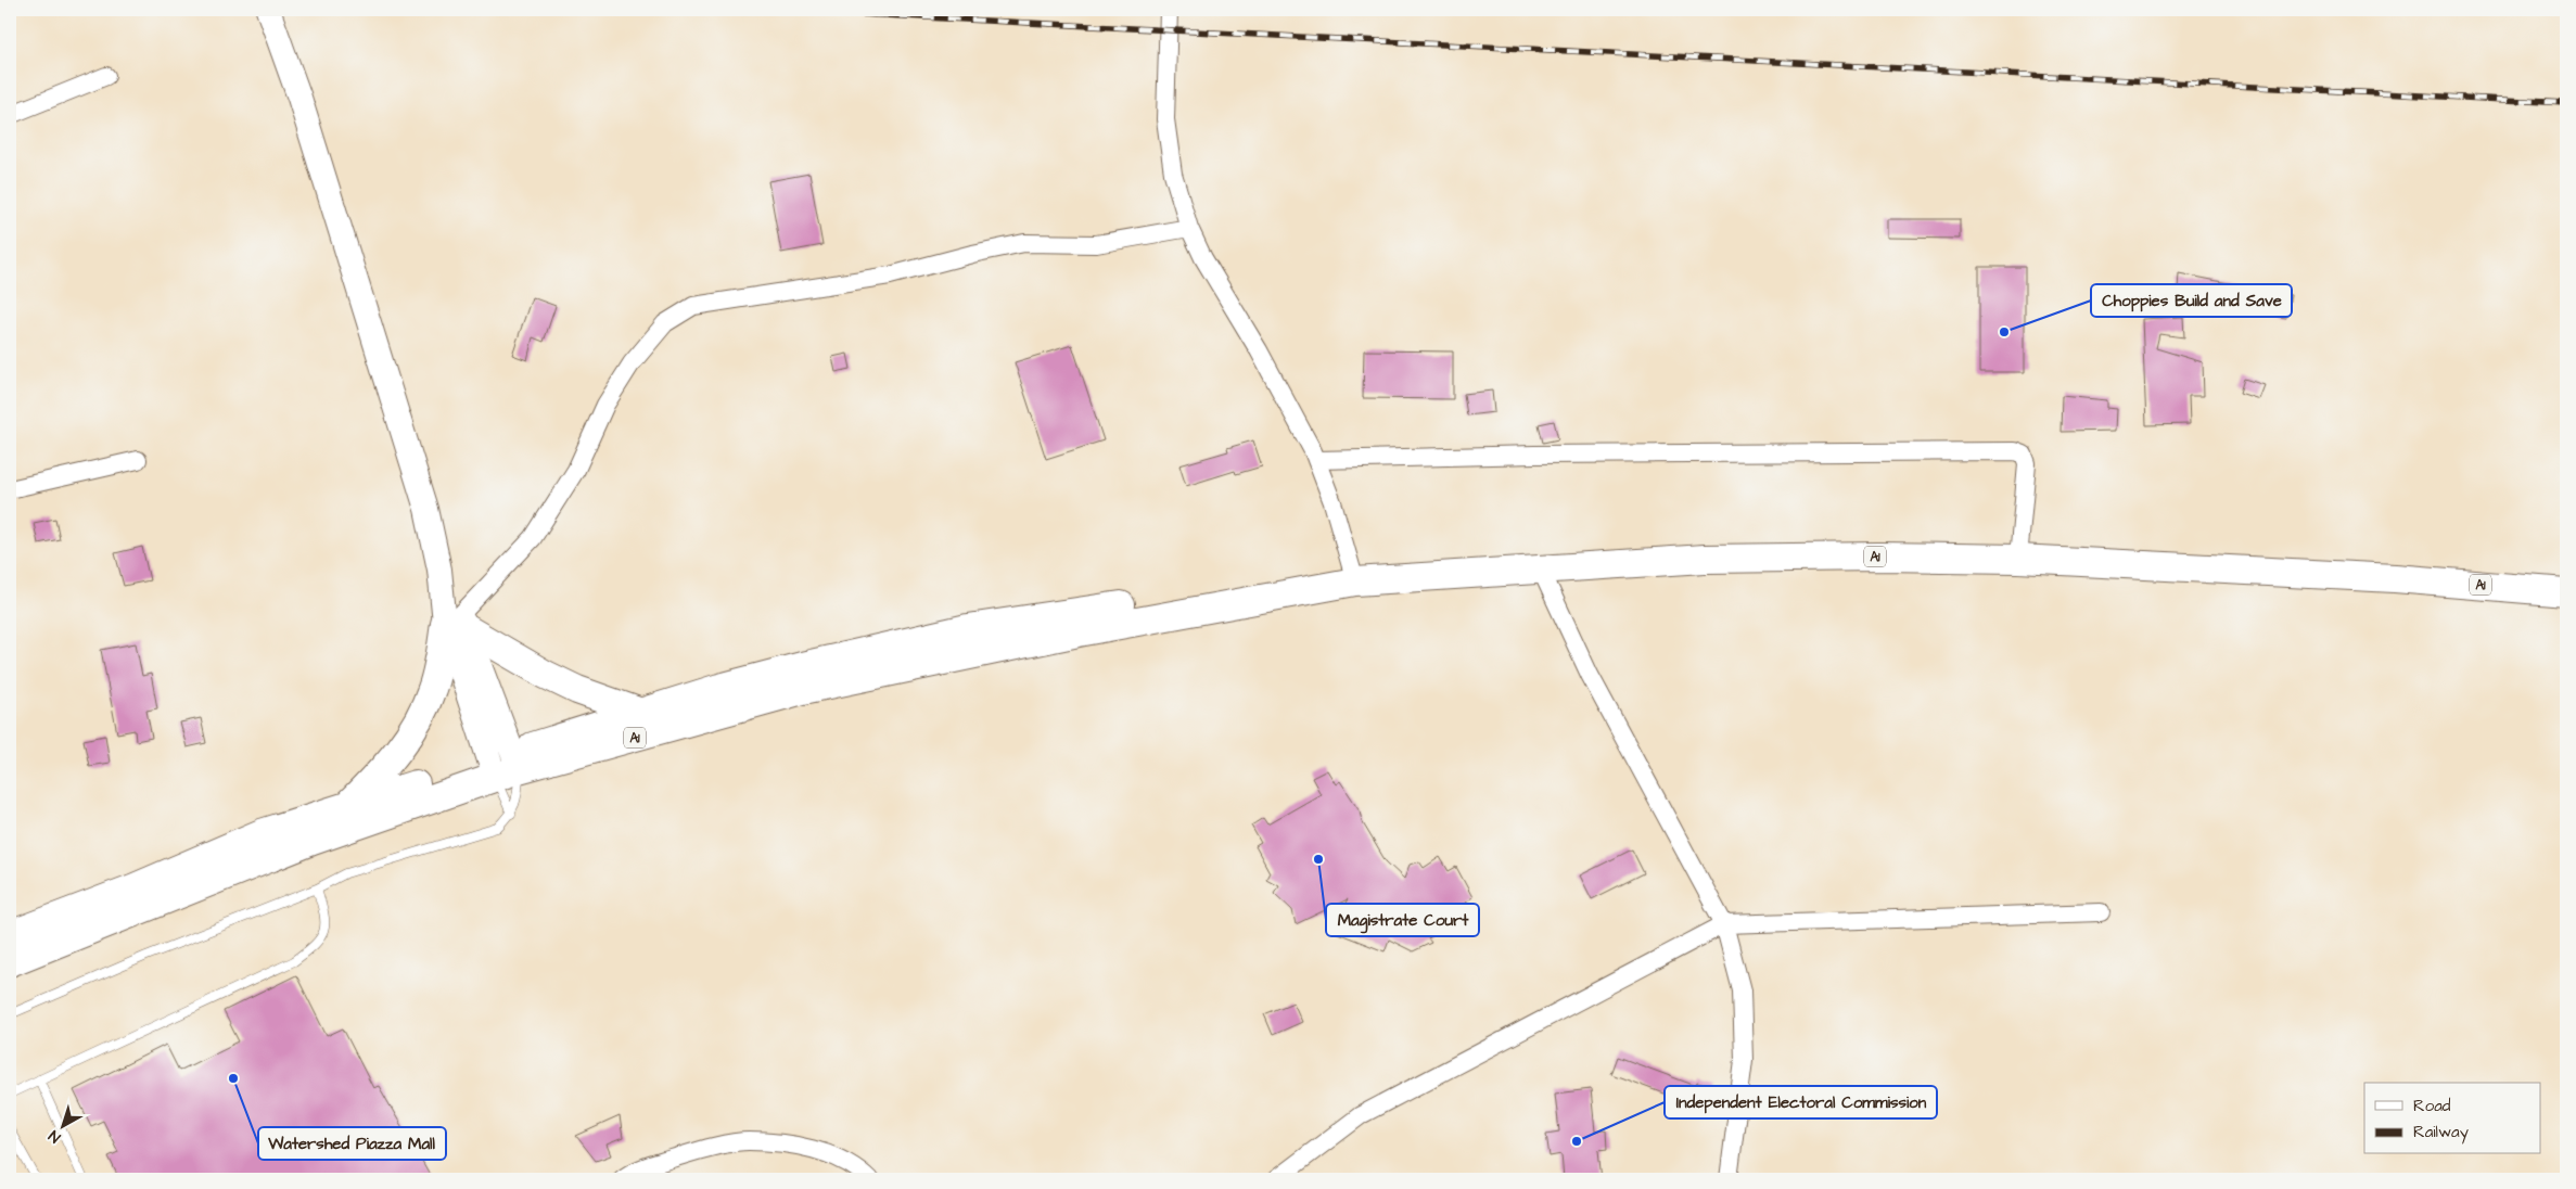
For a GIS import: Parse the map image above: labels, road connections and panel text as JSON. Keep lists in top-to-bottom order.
{
  "streets": {
    "highway": ["A1"]
  },
  "places": [
    "Choppies Build and Save",
    "Magistrate Court",
    "Watershed Piazza Mall",
    "Independent Electoral Commission"
  ],
  "legend": ["Road", "Railway"],
  "north": "bottom left"
}
